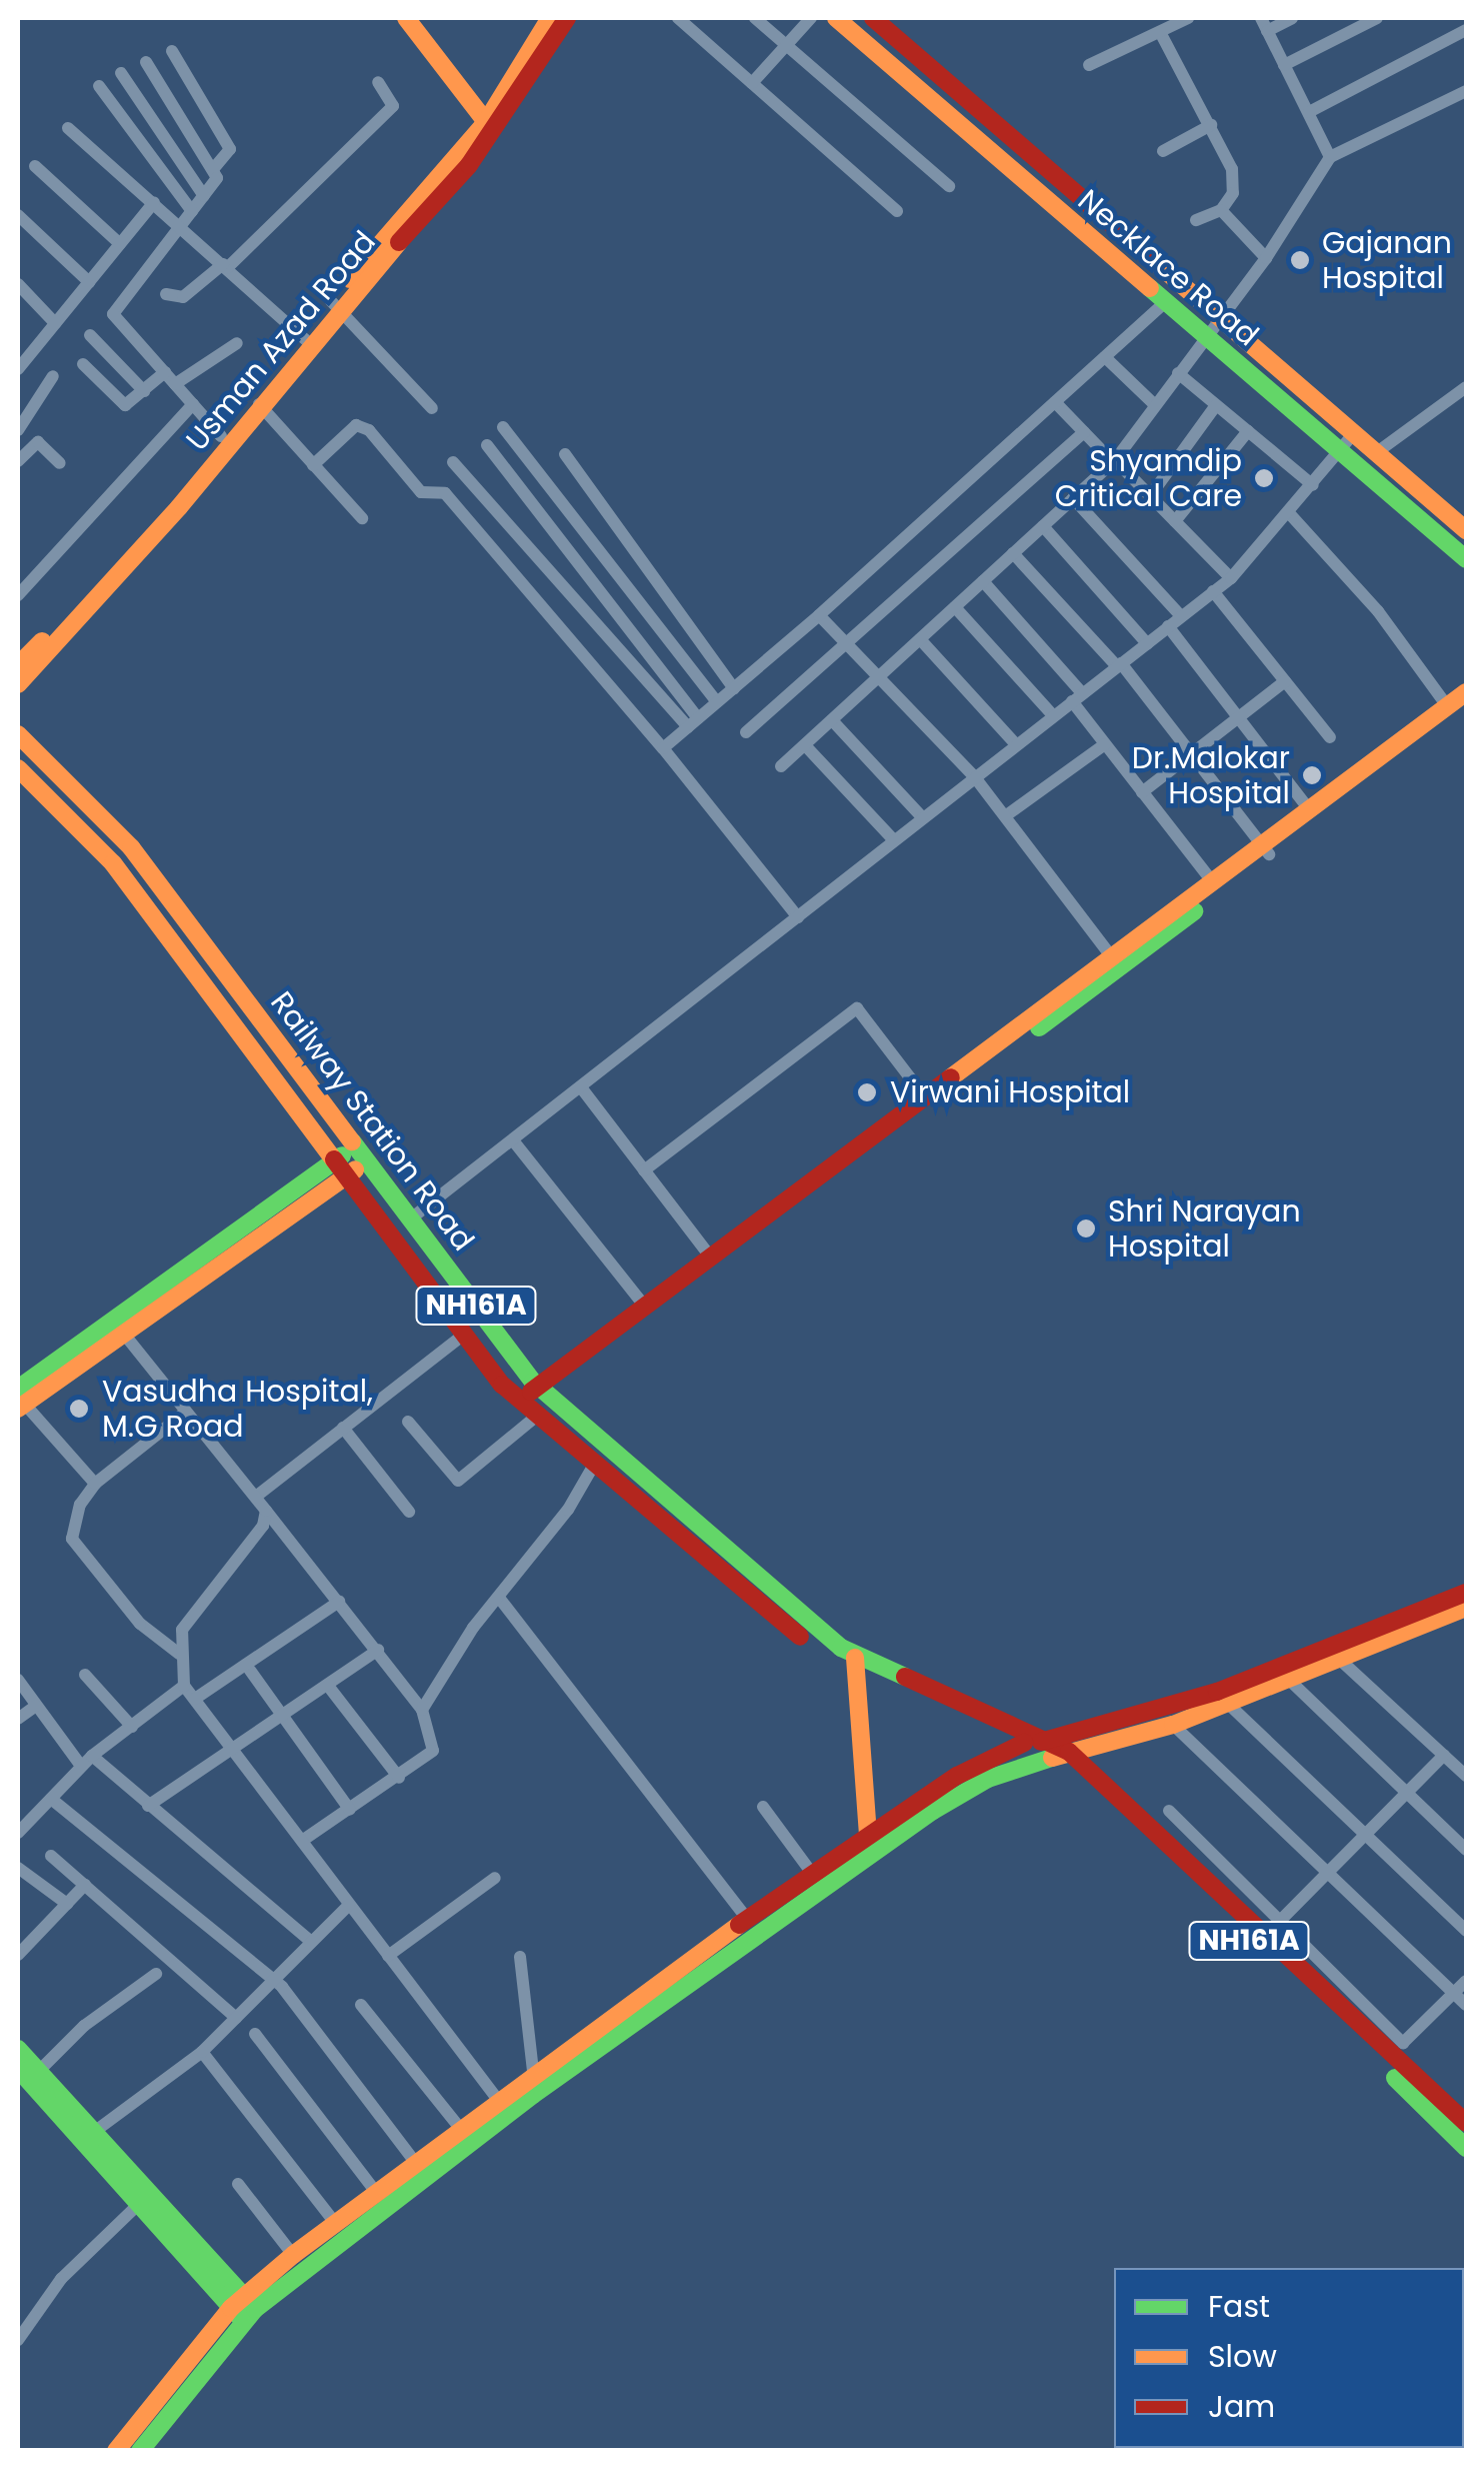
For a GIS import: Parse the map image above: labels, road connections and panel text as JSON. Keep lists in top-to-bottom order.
{
  "streets": {
    "main road": [
      "Necklace Road",
      "Usman Azad Road",
      "Railway Station Road",
      "NH161A"
    ]
  },
  "crossings": [
    ["Railway Station Road", "NH161A"]
  ],
  "places": [
    "Gajanan Hospital",
    "Shyamdip Critical Care",
    "Dr.Malokar Hospital",
    "Virwani Hospital",
    "Shri Narayan Hospital",
    "Vasudha Hospital, M.G Road"
  ],
  "legend": ["Fast", "Slow", "Jam"]
}
